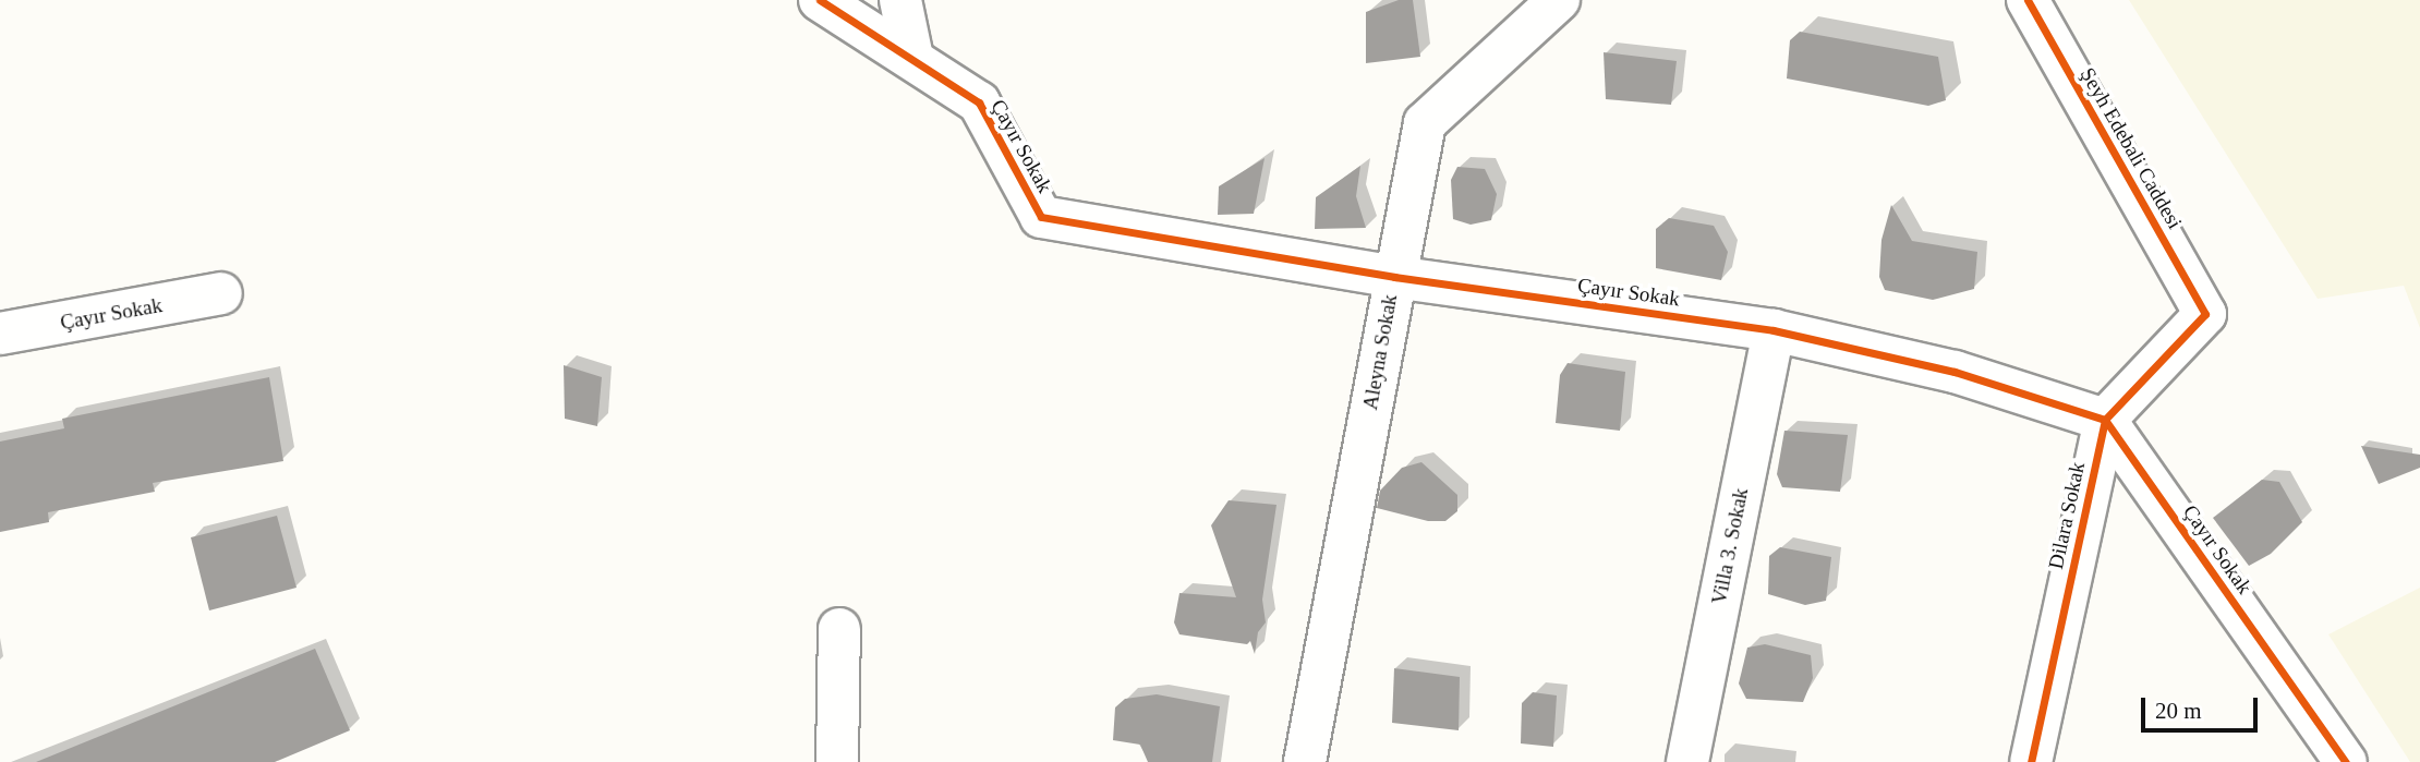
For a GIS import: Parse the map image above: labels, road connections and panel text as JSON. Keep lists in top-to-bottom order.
{
  "streets": {
    "street": [
      "Çayır Sokak",
      "Şeyh Edebali Caddesi",
      "Aleyna Sokak",
      "Dilara Sokak",
      "Villa 3. Sokak"
    ]
  },
  "crossings": [
    ["Çayır Sokak", "Şeyh Edebali Caddesi"],
    ["Çayır Sokak", "Aleyna Sokak"],
    ["Çayır Sokak", "Dilara Sokak"],
    ["Çayır Sokak", "Villa 3. Sokak"],
    ["Şeyh Edebali Caddesi", "Dilara Sokak"]
  ],
  "scale_bar": "20 m"
}
